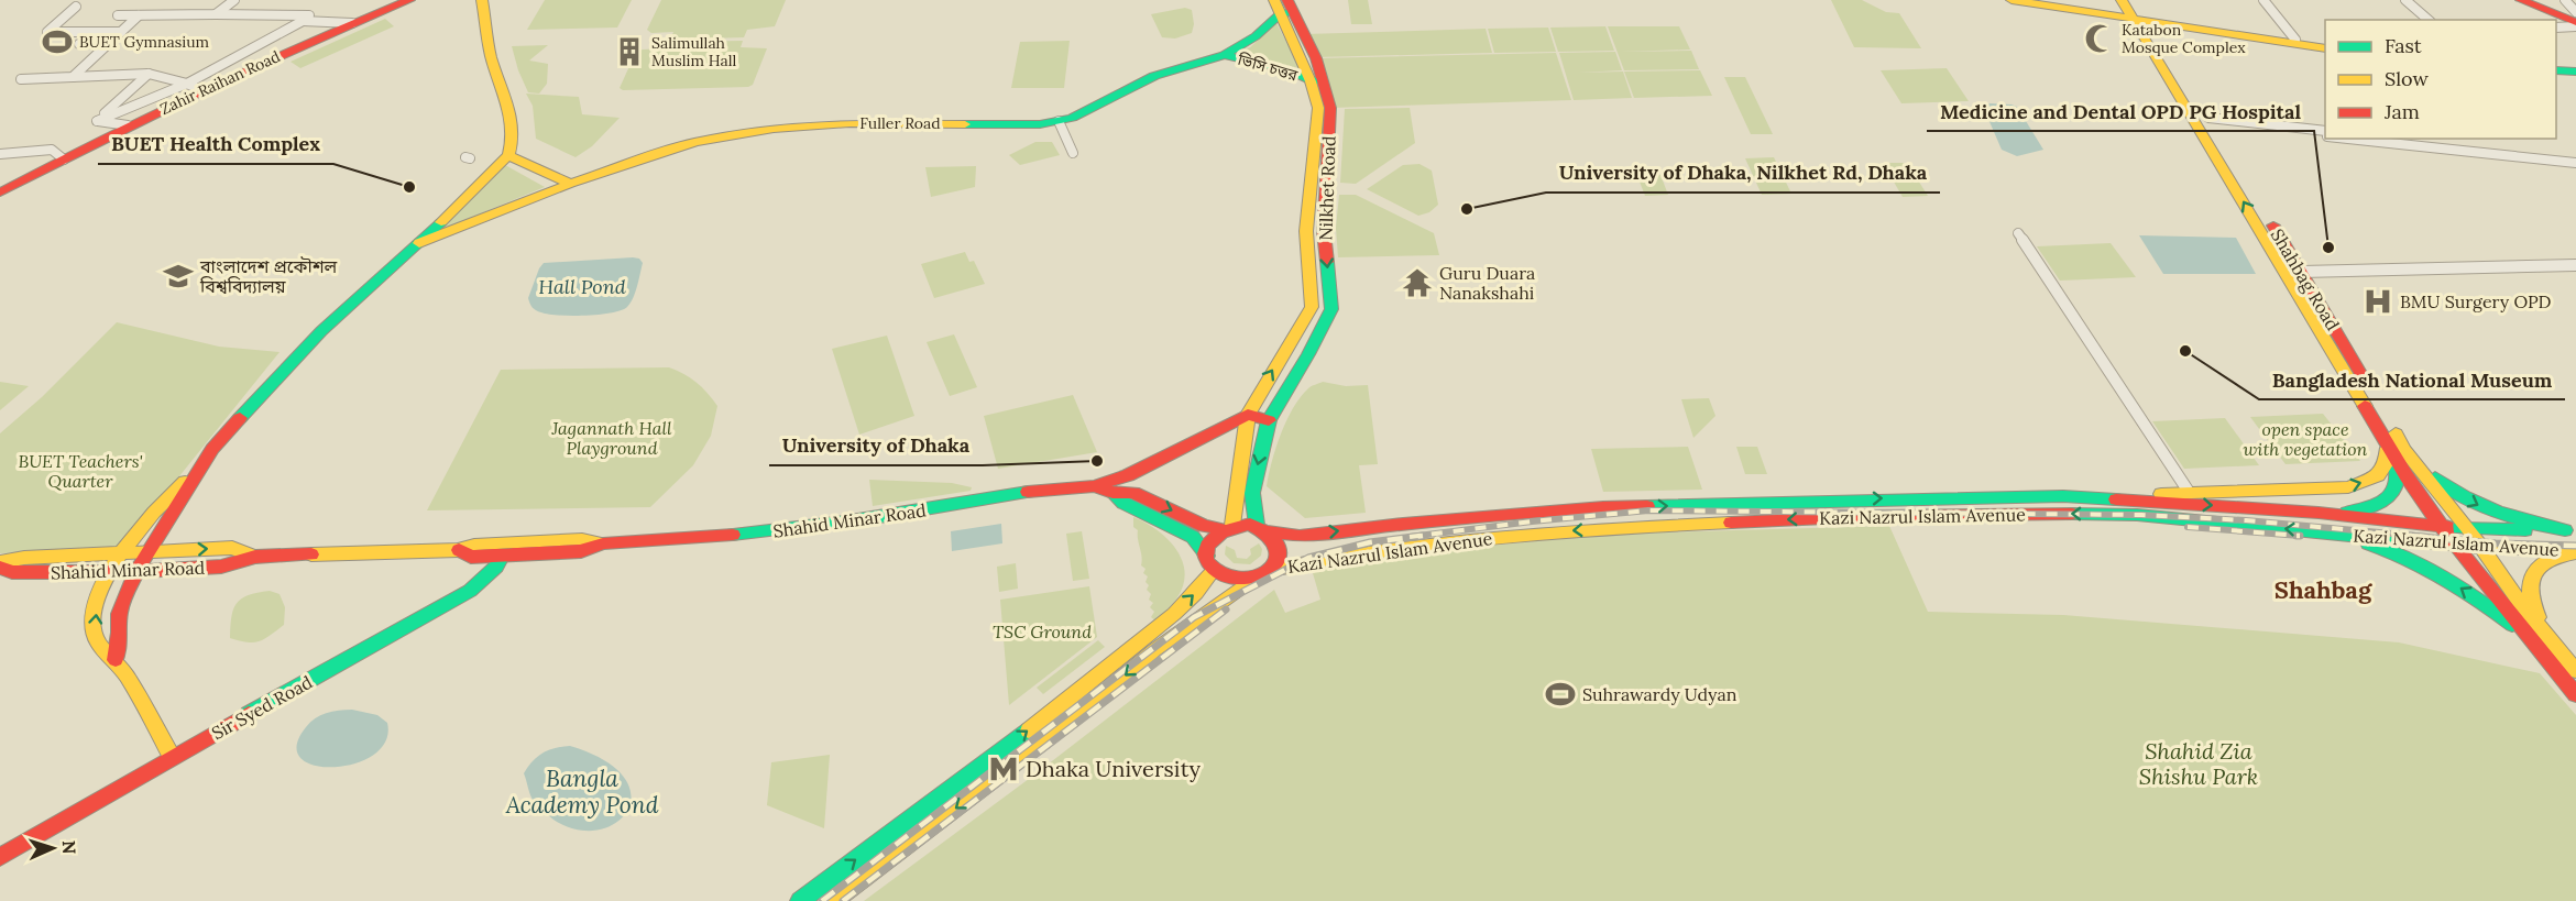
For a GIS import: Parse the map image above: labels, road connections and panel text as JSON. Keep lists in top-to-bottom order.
{
  "streets": {
    "main road": [
      "ভিসি চত্তর",
      "Zahir Raihan Road",
      "Fuller Road",
      "Nilkhet Road",
      "Shahbag Road",
      "Kazi Nazrul Islam Avenue",
      "Shahid Minar Road",
      "Sir Syed Road"
    ]
  },
  "crossings": [
    ["ভিসি চত্তর", "Fuller Road"],
    ["ভিসি চত্তর", "Nilkhet Road"],
    ["Fuller Road", "Nilkhet Road"],
    ["Nilkhet Road", "Kazi Nazrul Islam Avenue"],
    ["Nilkhet Road", "Shahid Minar Road"],
    ["Shahbag Road", "Kazi Nazrul Islam Avenue"],
    ["Kazi Nazrul Islam Avenue", "Shahid Minar Road"],
    ["Shahid Minar Road", "Sir Syed Road"]
  ],
  "districts": ["Shahbag"],
  "water": ["Hall Pond", "Bangla Academy Pond"],
  "parks": [
    "Jagannath Hall Playground",
    "open space with vegetation",
    "BUET Teachers' Quarter",
    "TSC Ground",
    "Shahid Zia Shishu Park"
  ],
  "places": {
    "mosque": ["Katabon Mosque Complex"],
    "sports": ["BUET Gymnasium", "Suhrawardy Udyan"],
    "building": ["Salimullah Muslim Hall"],
    "other": [
      "BUET Health Complex",
      "University of Dhaka, Nilkhet Rd, Dhaka",
      "Medicine and Dental OPD PG Hospital",
      "Bangladesh National Museum",
      "University of Dhaka"
    ],
    "school or university": ["বাংলাদেশ প্রকৌশল বিশ্ববিদ্যালয়"],
    "temple": ["Guru Duara Nanakshahi"],
    "hospital": ["BMU Surgery OPD"],
    "metro station": ["Dhaka University"]
  },
  "legend": ["Fast", "Slow", "Jam"],
  "north": "right"
}
